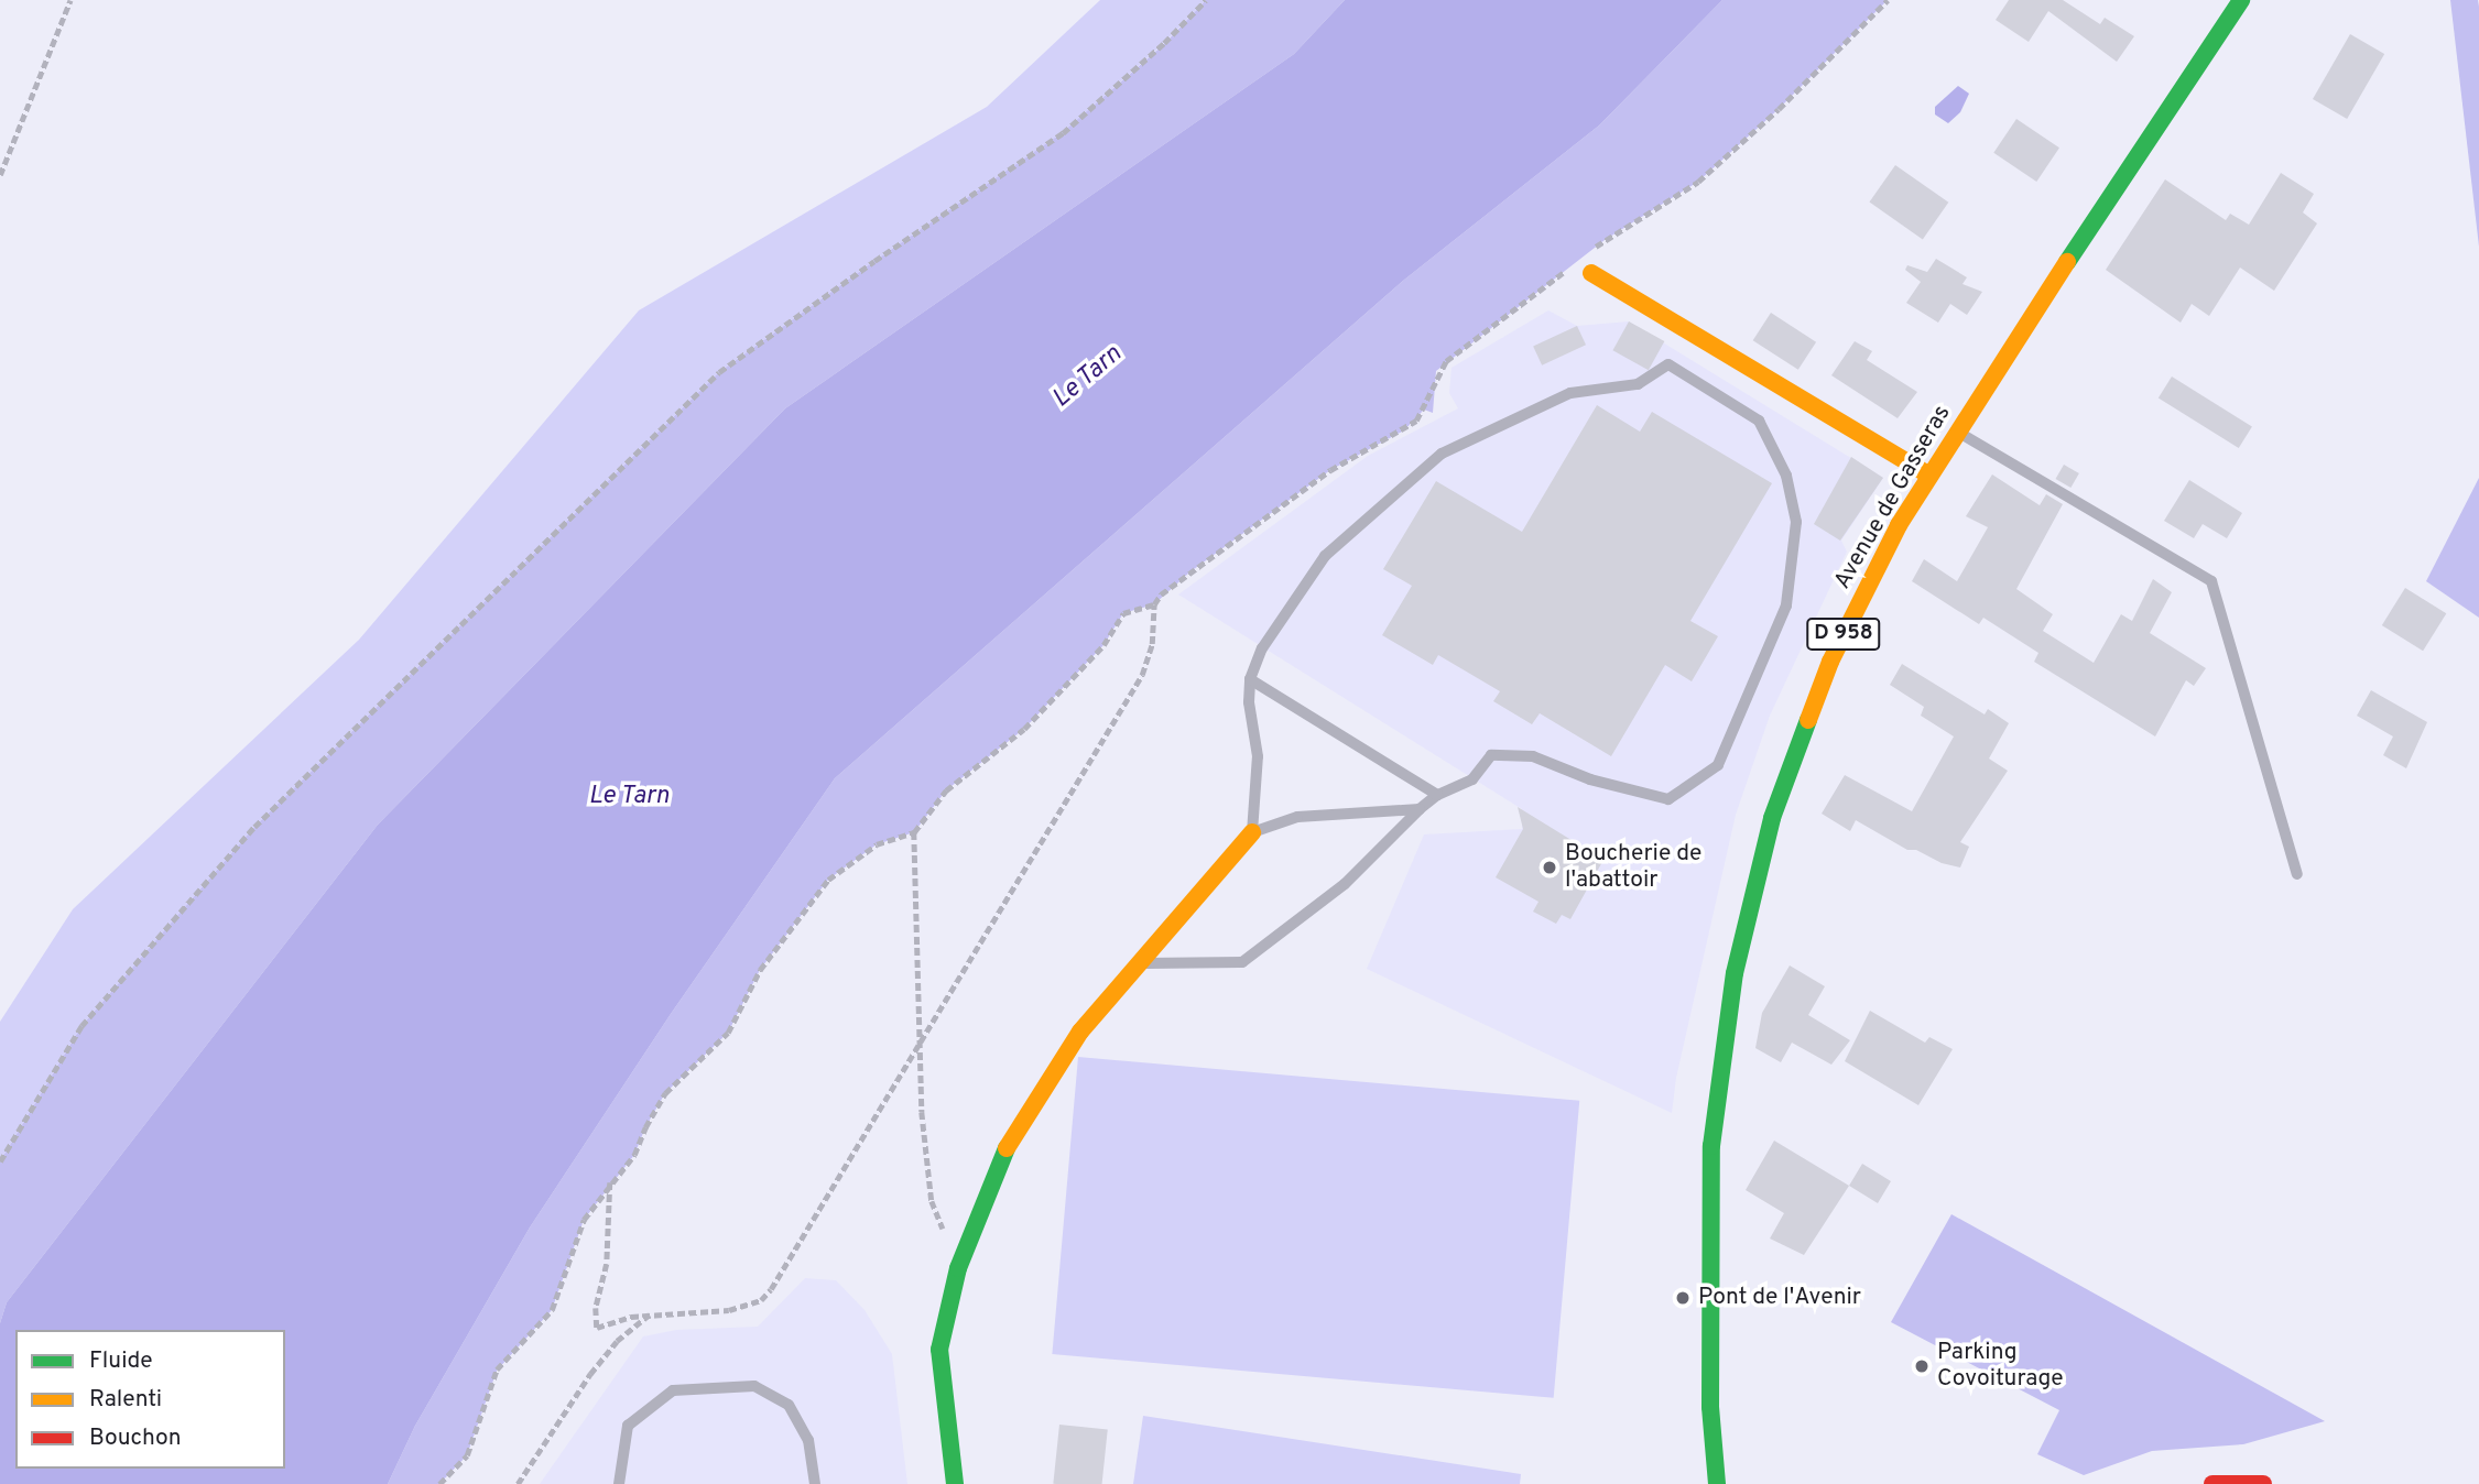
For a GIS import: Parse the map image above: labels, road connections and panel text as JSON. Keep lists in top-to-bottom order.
{
  "streets": {
    "main road": ["Avenue de Gasseras", "D 958"]
  },
  "water": ["Le Tarn"],
  "places": ["Boucherie de l'abattoir", "Pont de l'Avenir", "Parking Covoiturage"],
  "legend": ["Fluide", "Ralenti", "Bouchon"]
}
